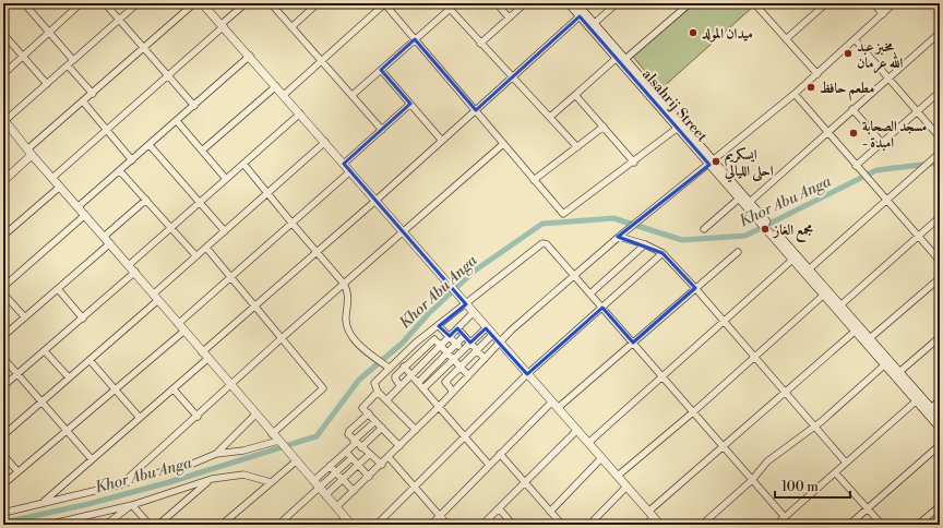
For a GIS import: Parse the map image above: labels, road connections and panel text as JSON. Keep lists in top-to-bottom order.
{
  "streets": {
    "street": ["alsahrij Street"]
  },
  "water": ["Khor Abu Anga"],
  "places": [
    "ميدان المولد",
    "مخبز عبد الله عرمان",
    "مطعم حافظ",
    "مسجد الصحابة - امبدة",
    "ايسكريم احلى الليالي",
    "مجمع الغاز"
  ],
  "scale_bar": "100 m"
}
